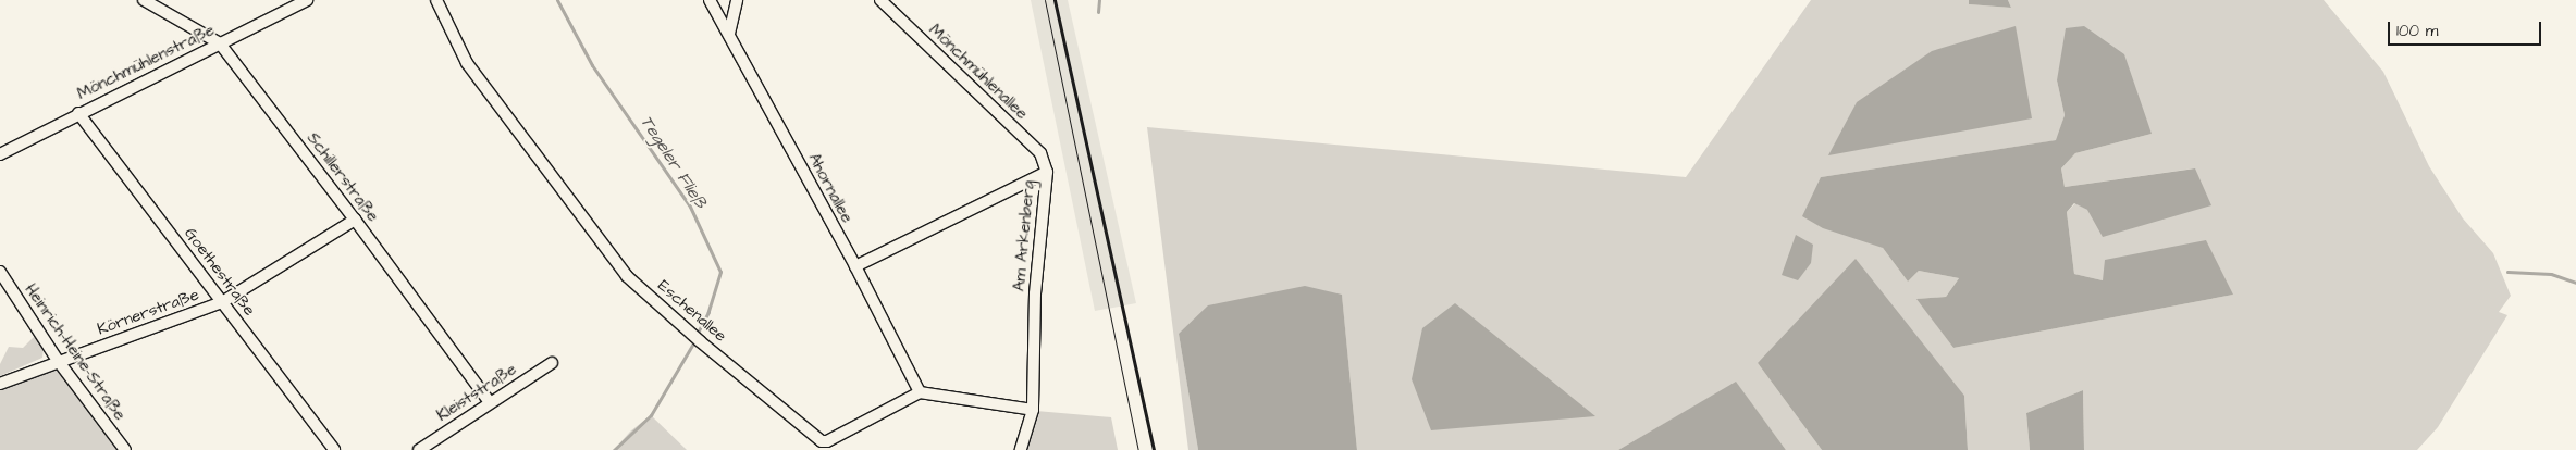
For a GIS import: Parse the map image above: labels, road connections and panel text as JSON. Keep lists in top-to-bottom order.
{
  "streets": {
    "street": [
      "Mönchmühlenstraße",
      "Mönchmühlenallee",
      "Schillerstraße",
      "Ahornallee",
      "Am Arkenberg",
      "Goethestraße",
      "Eschenallee",
      "Körnerstraße",
      "Heinrich-Heine-Straße",
      "Kleiststraße"
    ]
  },
  "crossings": [
    ["Mönchmühlenstraße", "Schillerstraße"],
    ["Mönchmühlenstraße", "Goethestraße"],
    ["Mönchmühlenallee", "Am Arkenberg"],
    ["Schillerstraße", "Körnerstraße"],
    ["Schillerstraße", "Kleiststraße"],
    ["Ahornallee", "Am Arkenberg"],
    ["Ahornallee", "Eschenallee"],
    ["Goethestraße", "Körnerstraße"],
    ["Körnerstraße", "Heinrich-Heine-Straße"]
  ],
  "water": ["Tegeler Fließ"],
  "scale_bar": "100 m"
}
